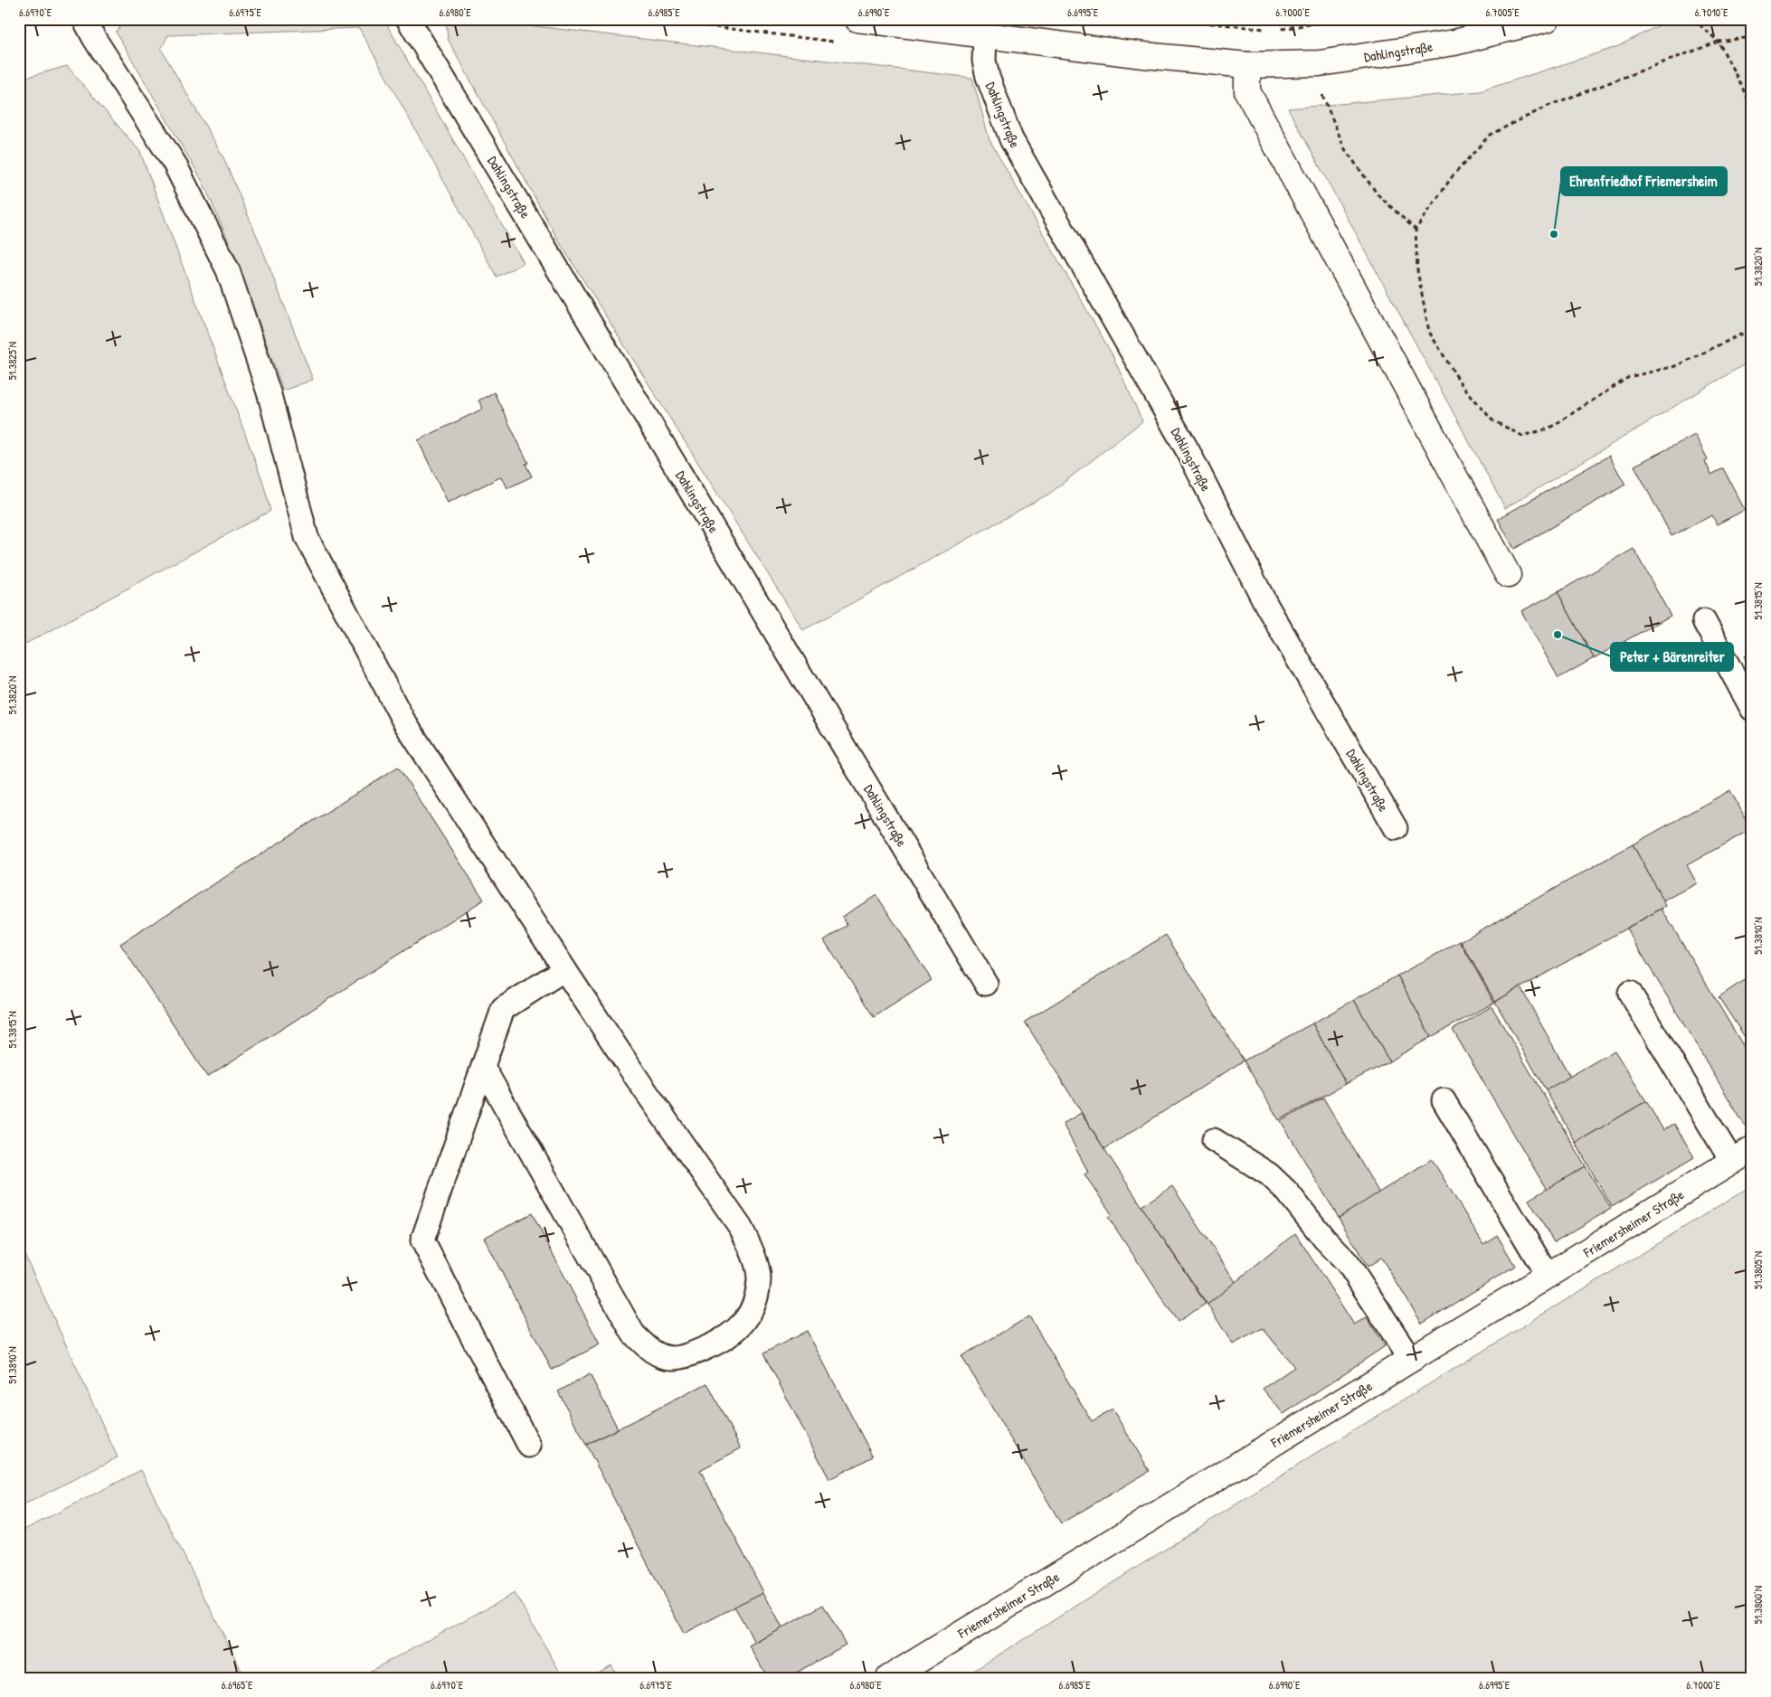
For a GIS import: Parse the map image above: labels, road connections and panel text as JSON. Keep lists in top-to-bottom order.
{
  "streets": {
    "street": ["Dahlingstraße", "Friemersheimer Straße"]
  },
  "places": ["Ehrenfriedhof Friemersheim", "Peter + Bärenreiter"],
  "coordinates": [
    "6.6970°E",
    "6.6975°E",
    "6.6980°E",
    "6.6985°E",
    "6.6990°E",
    "6.6995°E",
    "6.7000°E",
    "6.7005°E",
    "6.7010°E",
    "51.3820°N",
    "51.3825°N",
    "51.3815°N",
    "51.3810°N",
    "51.3805°N",
    "51.3800°N",
    "6.6965°E"
  ]
}
